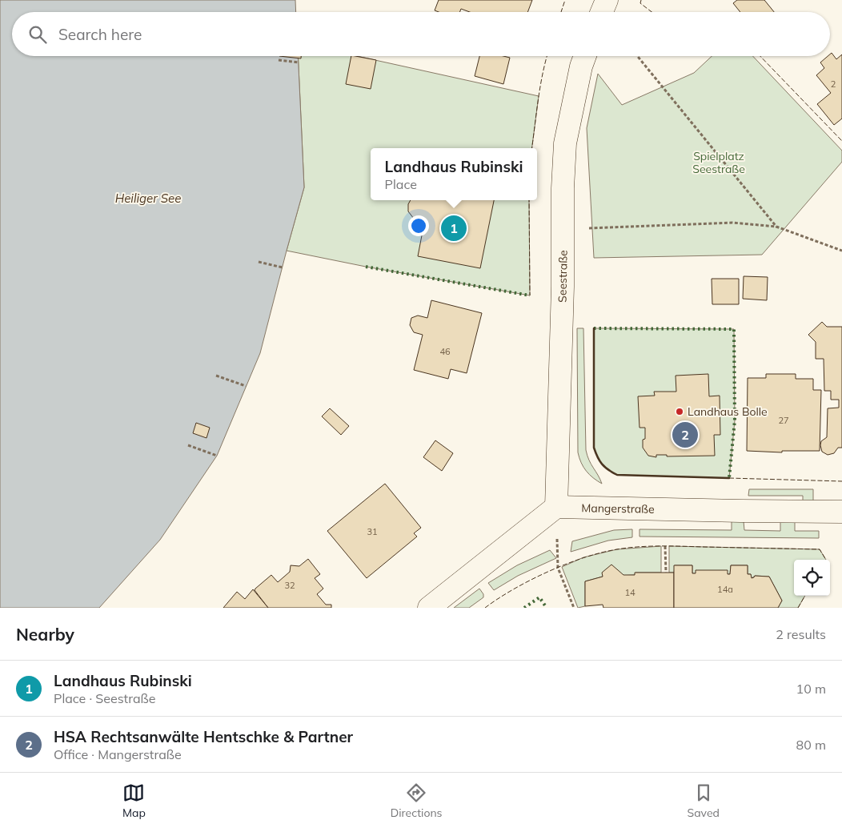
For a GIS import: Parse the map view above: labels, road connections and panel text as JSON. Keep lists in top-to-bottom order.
{
  "streets": {
    "street": ["Seestraße", "Mangerstraße"]
  },
  "crossings": [
    ["Seestraße", "Mangerstraße"]
  ],
  "water": ["Heiliger See"],
  "parks": ["Spielplatz Seestraße"],
  "places": ["Landhaus Bolle"],
  "house_numbers": [
    "2",
    "46",
    "27",
    "31",
    "32",
    "14a",
    "14"
  ],
  "page": {
    "search": "Search here",
    "popup": ["Landhaus Rubinski", "Place"],
    "pins": ["1", "2"],
    "heading": ["Nearby", "2 results"],
    "list": [
      {
        "mark": "1",
        "name": "Landhaus Rubinski",
        "note": "Place · Seestraße",
        "value": "10 m"
      },
      {
        "mark": "2",
        "name": "HSA Rechtsanwälte Hentschke & Partner",
        "note": "Office · Mangerstraße",
        "value": "80 m"
      }
    ],
    "nav": ["Map", "Directions", "Saved"]
  }
}
